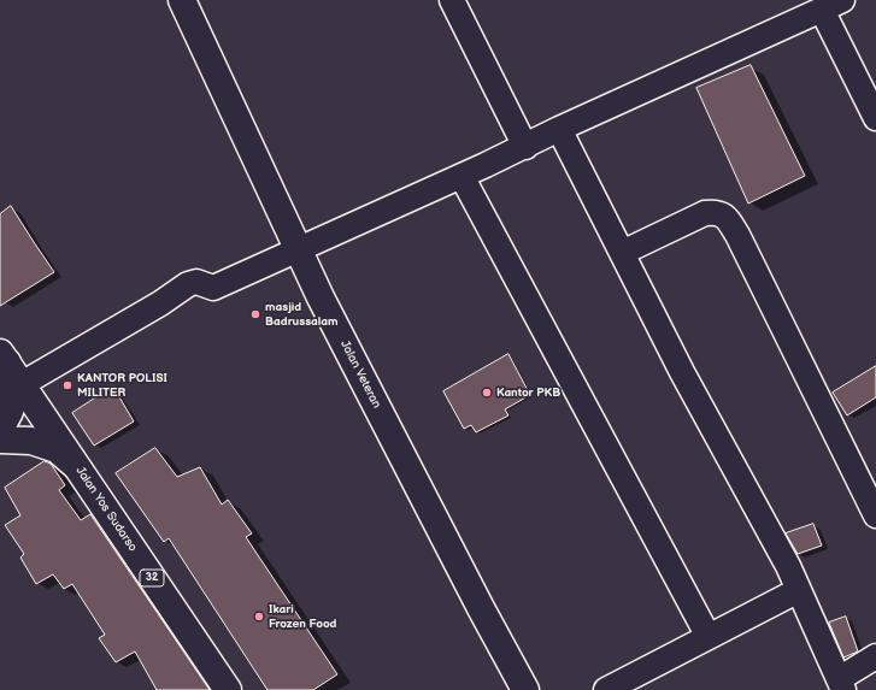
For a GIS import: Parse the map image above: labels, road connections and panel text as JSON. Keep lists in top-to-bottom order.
{
  "streets": {
    "main road": ["Jalan Veteran", "Jalan Yos Sudarso", "32"]
  },
  "places": [
    "masjid Badrussalam",
    "KANTOR POLISI MILITER",
    "Kantor PKB",
    "Ikari Frozen Food"
  ]
}
